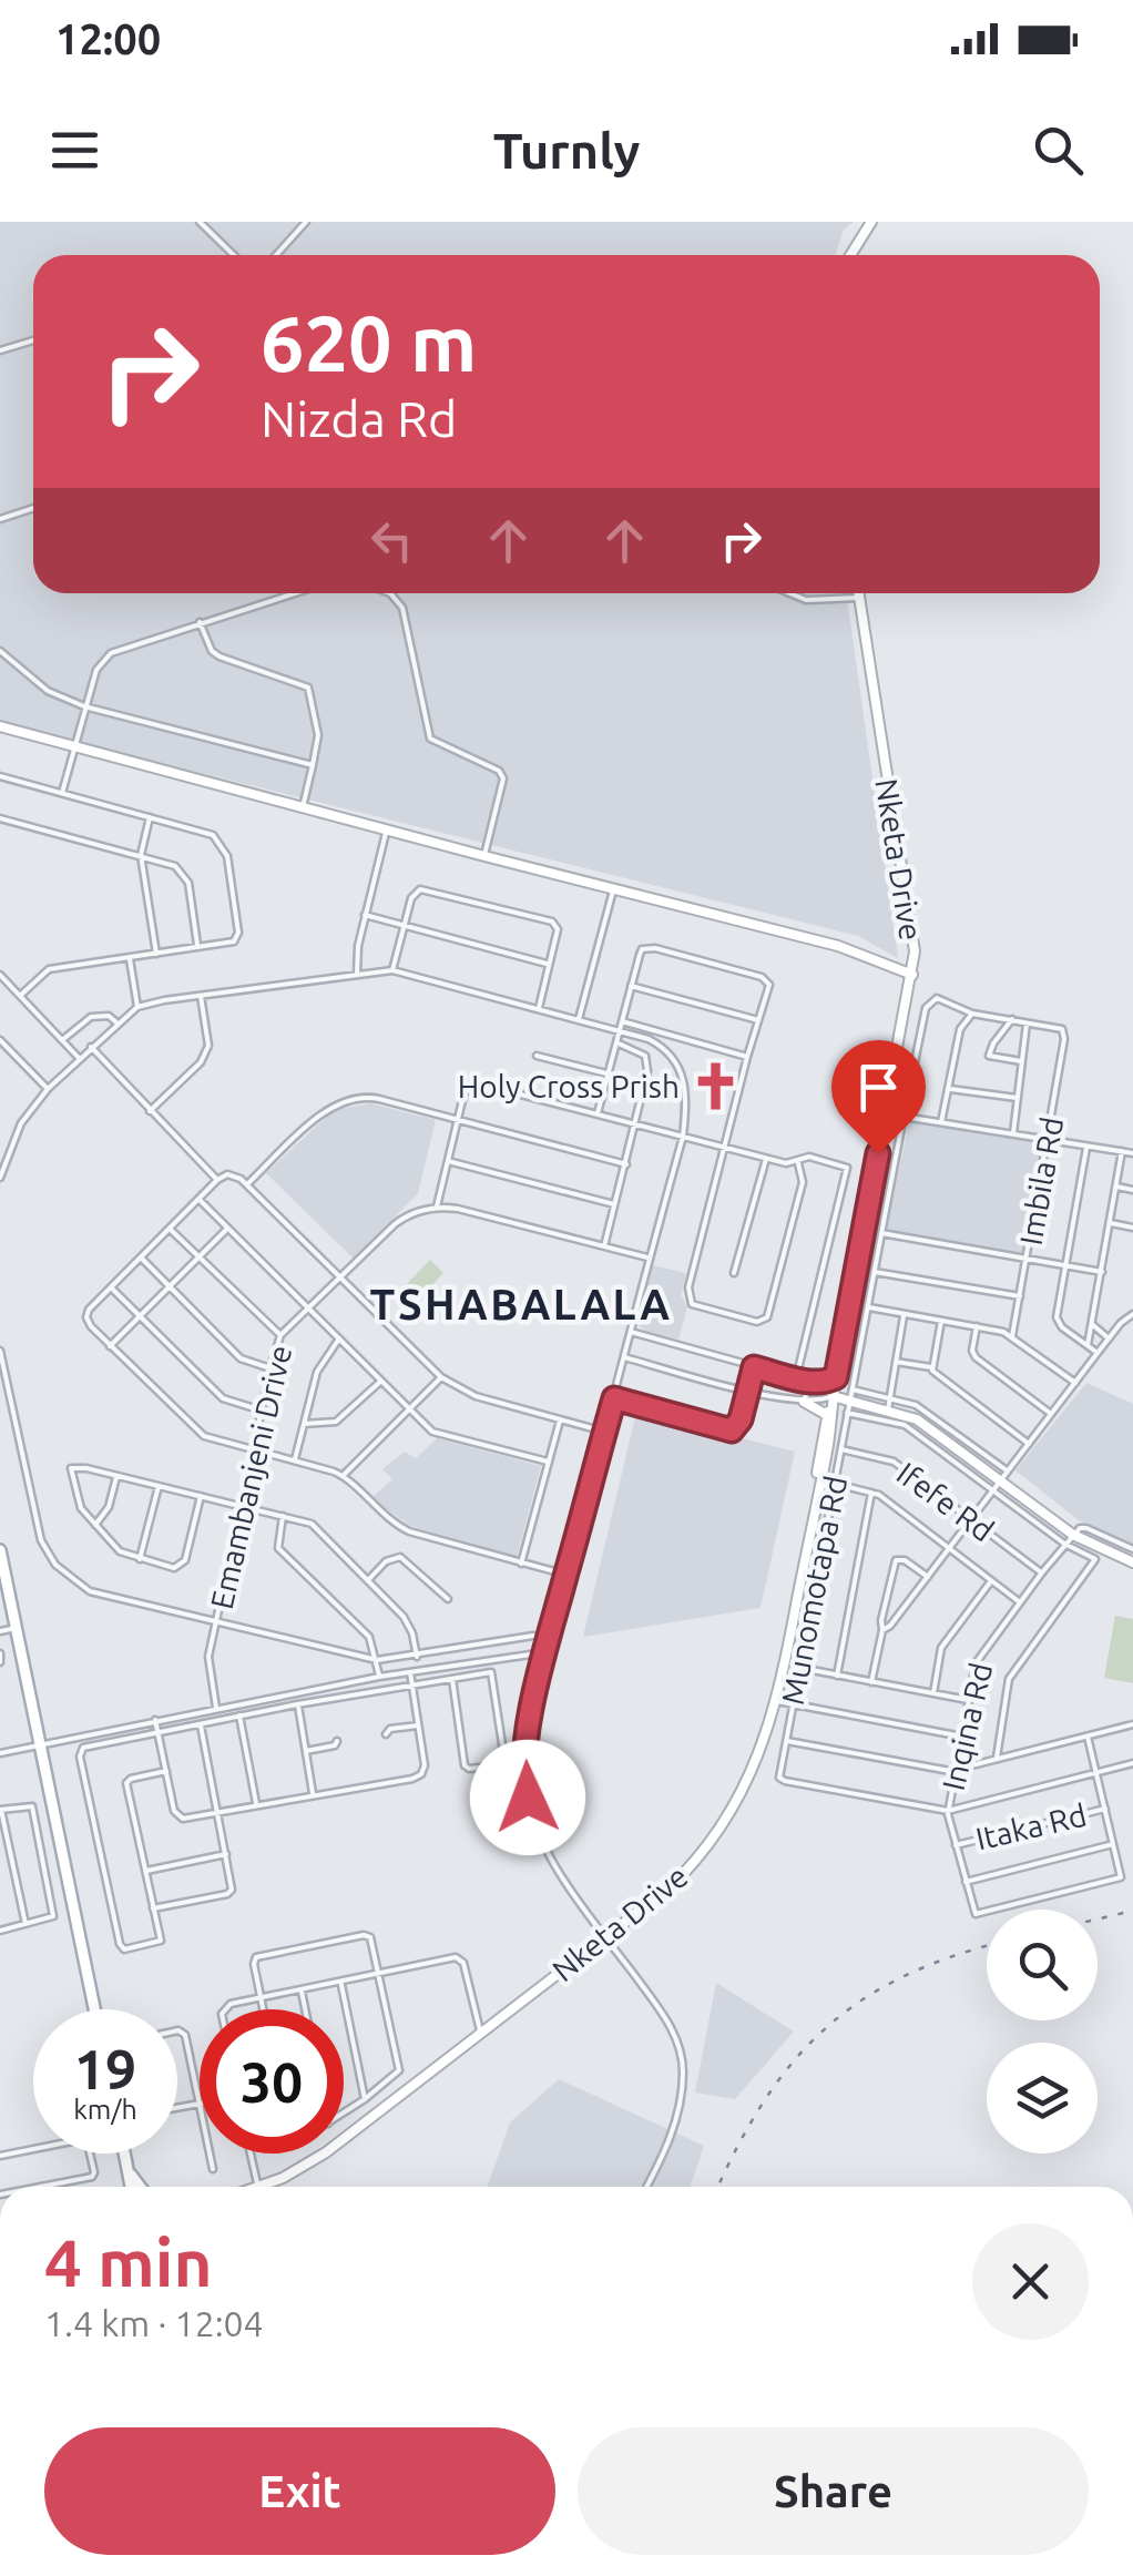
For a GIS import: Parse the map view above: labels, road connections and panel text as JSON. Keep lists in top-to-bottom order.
{
  "streets": {
    "street": [
      "Nketa Drive",
      "Imbila Rd",
      "Emambanjeni Drive",
      "Ifefe Rd",
      "Munomotapa Rd",
      "Inqina Rd",
      "Itaka Rd"
    ]
  },
  "crossings": [
    ["Ifefe Rd", "Munomotapa Rd"],
    ["Ifefe Rd", "Inqina Rd"],
    ["Munomotapa Rd", "Inqina Rd"],
    ["Inqina Rd", "Itaka Rd"]
  ],
  "districts": ["TSHABALALA"],
  "places": {
    "church": ["Holy Cross Prish"]
  },
  "page": {
    "status": "12:00",
    "header": "Turnly",
    "turn": ["620 m", "Nizda Rd"],
    "speed": "19 km/h",
    "limit": "30",
    "heading": ["4 min", "1.4 km · 12:04"],
    "buttons": ["Exit", "Share"]
  }
}
